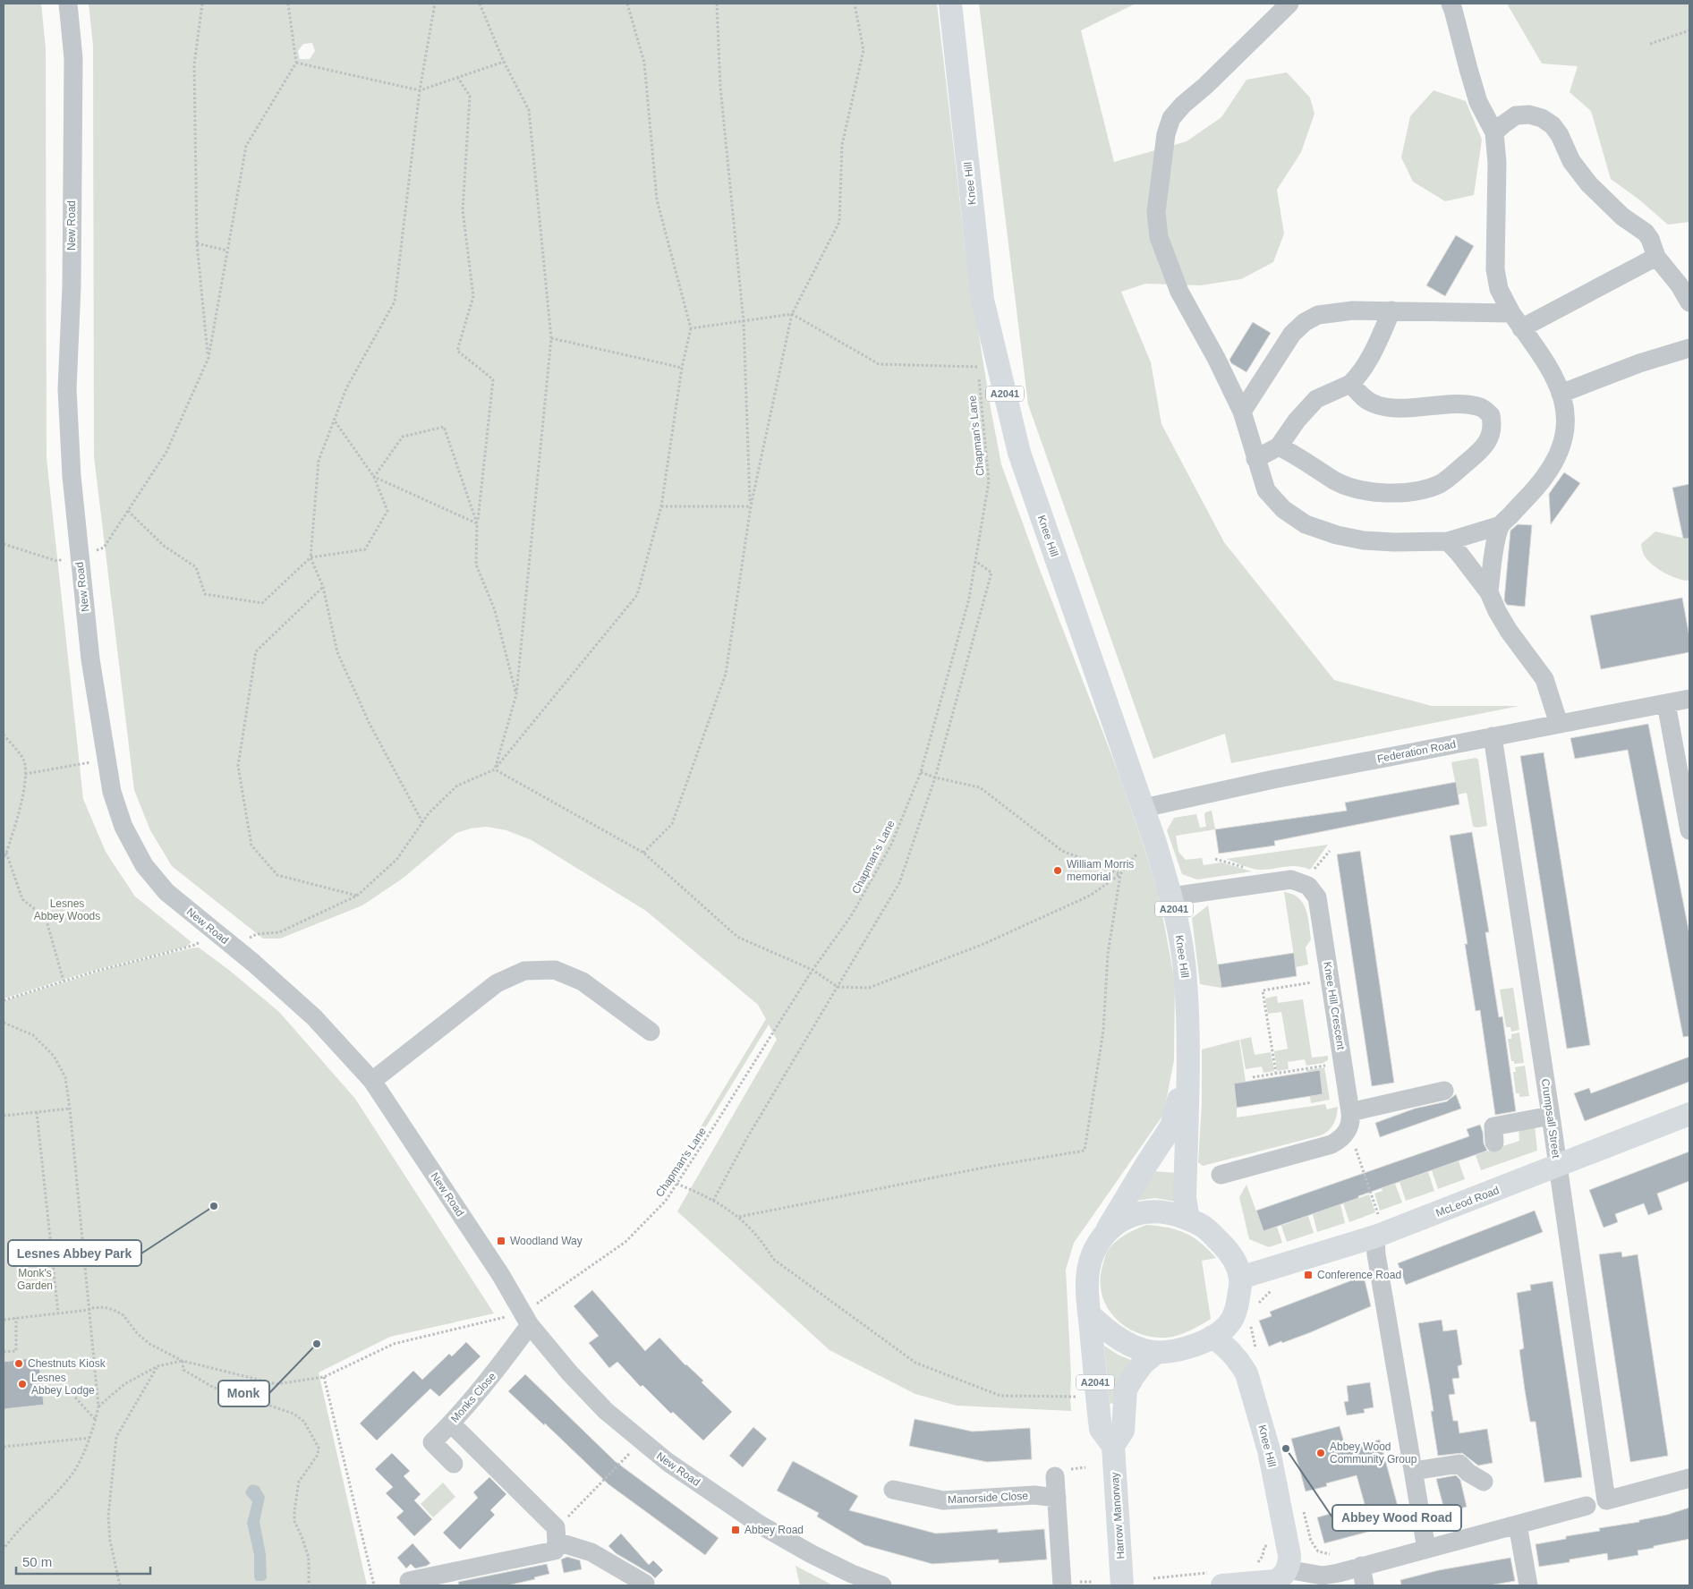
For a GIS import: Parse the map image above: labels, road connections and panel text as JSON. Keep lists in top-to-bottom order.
{
  "streets": {
    "main road": [
      "Knee Hill",
      "A2041",
      "McLeod Road",
      "Harrow Manorway"
    ],
    "street": [
      "New Road",
      "Federation Road",
      "Knee Hill Crescent",
      "Crumpsall Street",
      "Monks Close",
      "Manorside Close"
    ],
    "path": ["Chapman's Lane"]
  },
  "crossings": [
    ["Knee Hill", "A2041"],
    ["Knee Hill", "Federation Road"],
    ["Knee Hill", "McLeod Road"],
    ["New Road", "Chapman's Lane"],
    ["New Road", "Monks Close"],
    ["A2041", "McLeod Road"],
    ["A2041", "Harrow Manorway"],
    ["Chapman's Lane", "Monks Close"],
    ["Federation Road", "Crumpsall Street"],
    ["Crumpsall Street", "McLeod Road"]
  ],
  "parks": ["Lesnes Abbey Woods", "Monk's Garden"],
  "places": {
    "other": [
      "William Morris memorial",
      "Lesnes Abbey Park",
      "Monk",
      "Chestnuts Kiosk",
      "Lesnes Abbey Lodge",
      "Abbey Wood Road",
      "Abbey Wood Community Group"
    ],
    "transit": ["Woodland Way", "Conference Road", "Abbey Road"]
  },
  "scale_bar": "50 m"
}
